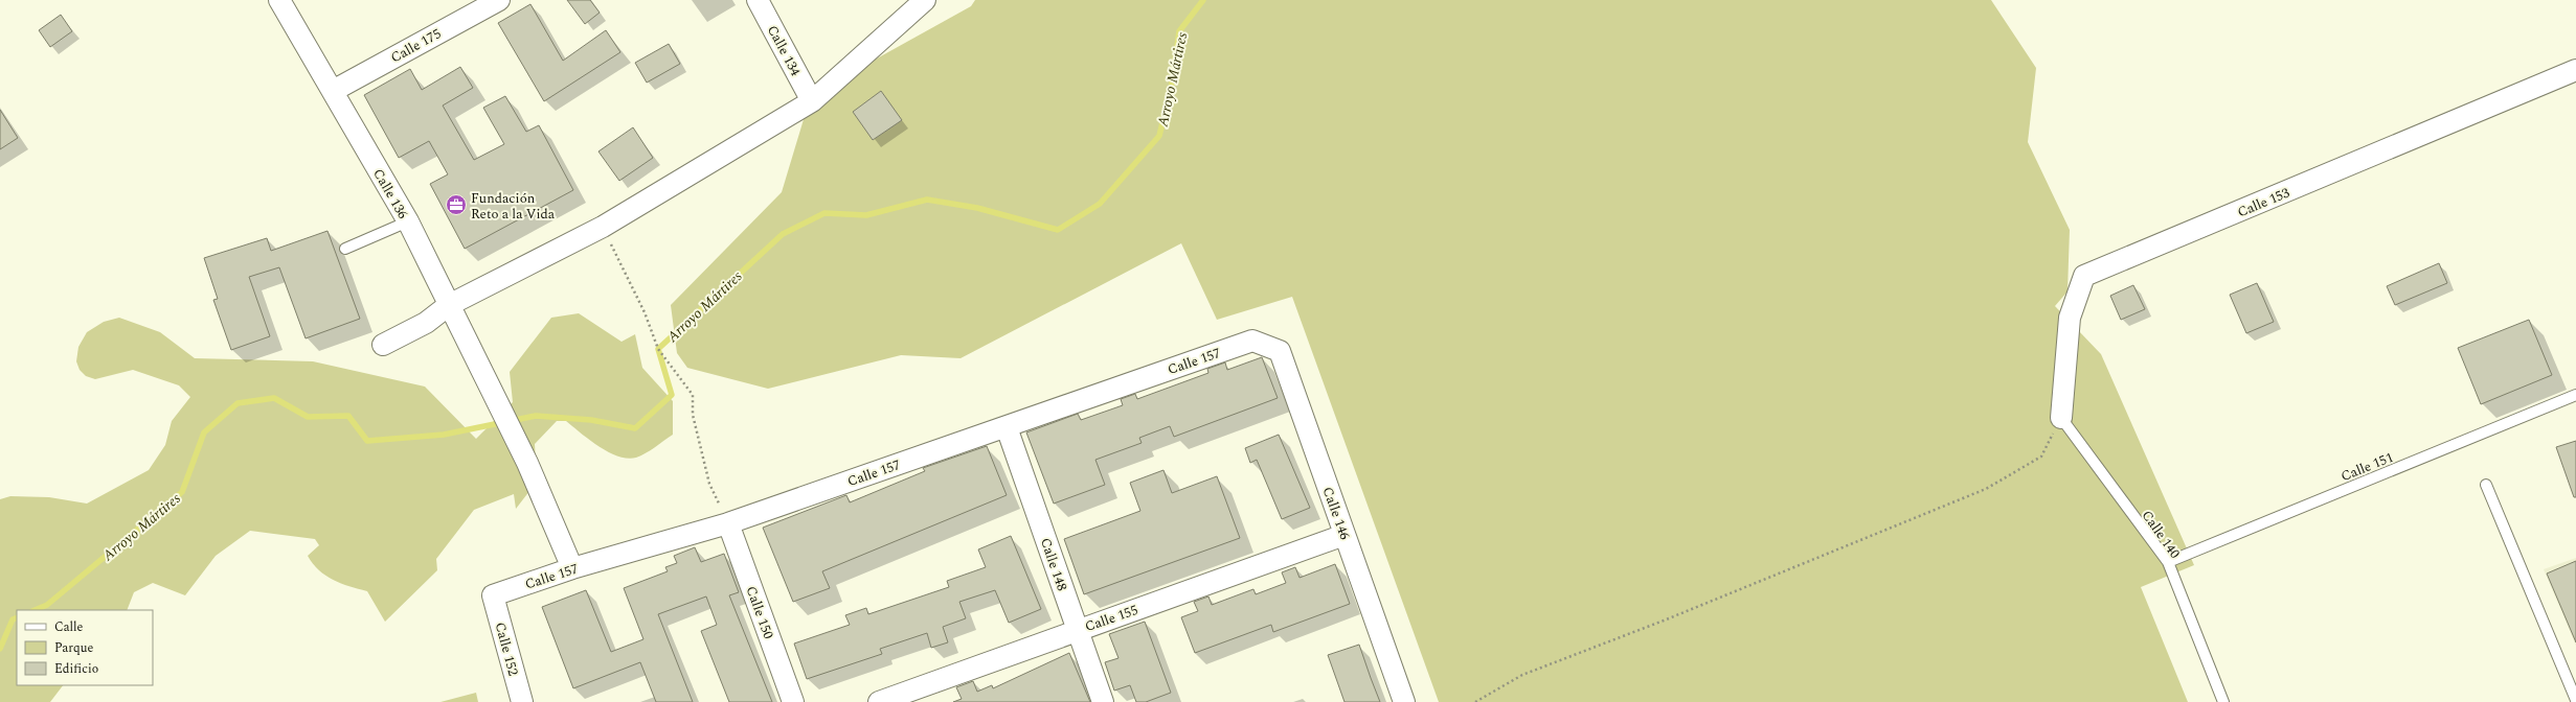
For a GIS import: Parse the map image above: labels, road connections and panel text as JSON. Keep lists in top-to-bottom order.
{
  "streets": {
    "street": [
      "Calle 175",
      "Calle 134",
      "Calle 136",
      "Calle 153",
      "Calle 157",
      "Calle 146",
      "Calle 148",
      "Calle 150",
      "Calle 155",
      "Calle 152"
    ],
    "lane": ["Calle 151", "Calle 140"]
  },
  "crossings": [
    ["Calle 175", "Calle 136"],
    ["Calle 136", "Calle 157"],
    ["Calle 153", "Calle 140"],
    ["Calle 157", "Calle 146"],
    ["Calle 157", "Calle 148"],
    ["Calle 157", "Calle 150"],
    ["Calle 157", "Calle 152"],
    ["Calle 151", "Calle 140"],
    ["Calle 146", "Calle 155"],
    ["Calle 148", "Calle 155"]
  ],
  "water": ["Arroyo Mártires"],
  "places": {
    "office": ["Fundación Reto a la Vida"]
  },
  "legend": ["Calle", "Parque", "Edificio"]
}
